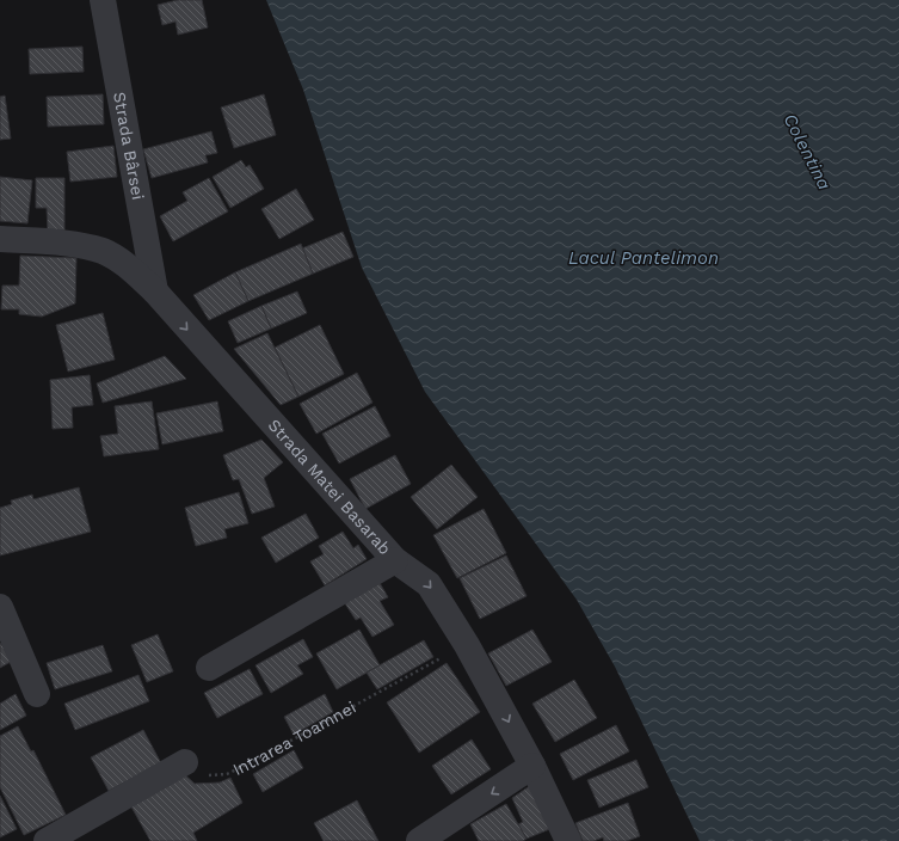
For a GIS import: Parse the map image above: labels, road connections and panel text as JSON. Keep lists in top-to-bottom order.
{
  "streets": {
    "street": ["Strada Bârsei", "Strada Matei Basarab"],
    "path": ["Intrarea Toamnei"]
  },
  "crossings": [
    ["Strada Bârsei", "Strada Matei Basarab"],
    ["Strada Matei Basarab", "Intrarea Toamnei"]
  ],
  "one_way": ["Strada Matei Basarab"],
  "water": ["Colentina", "Lacul Pantelimon"]
}
